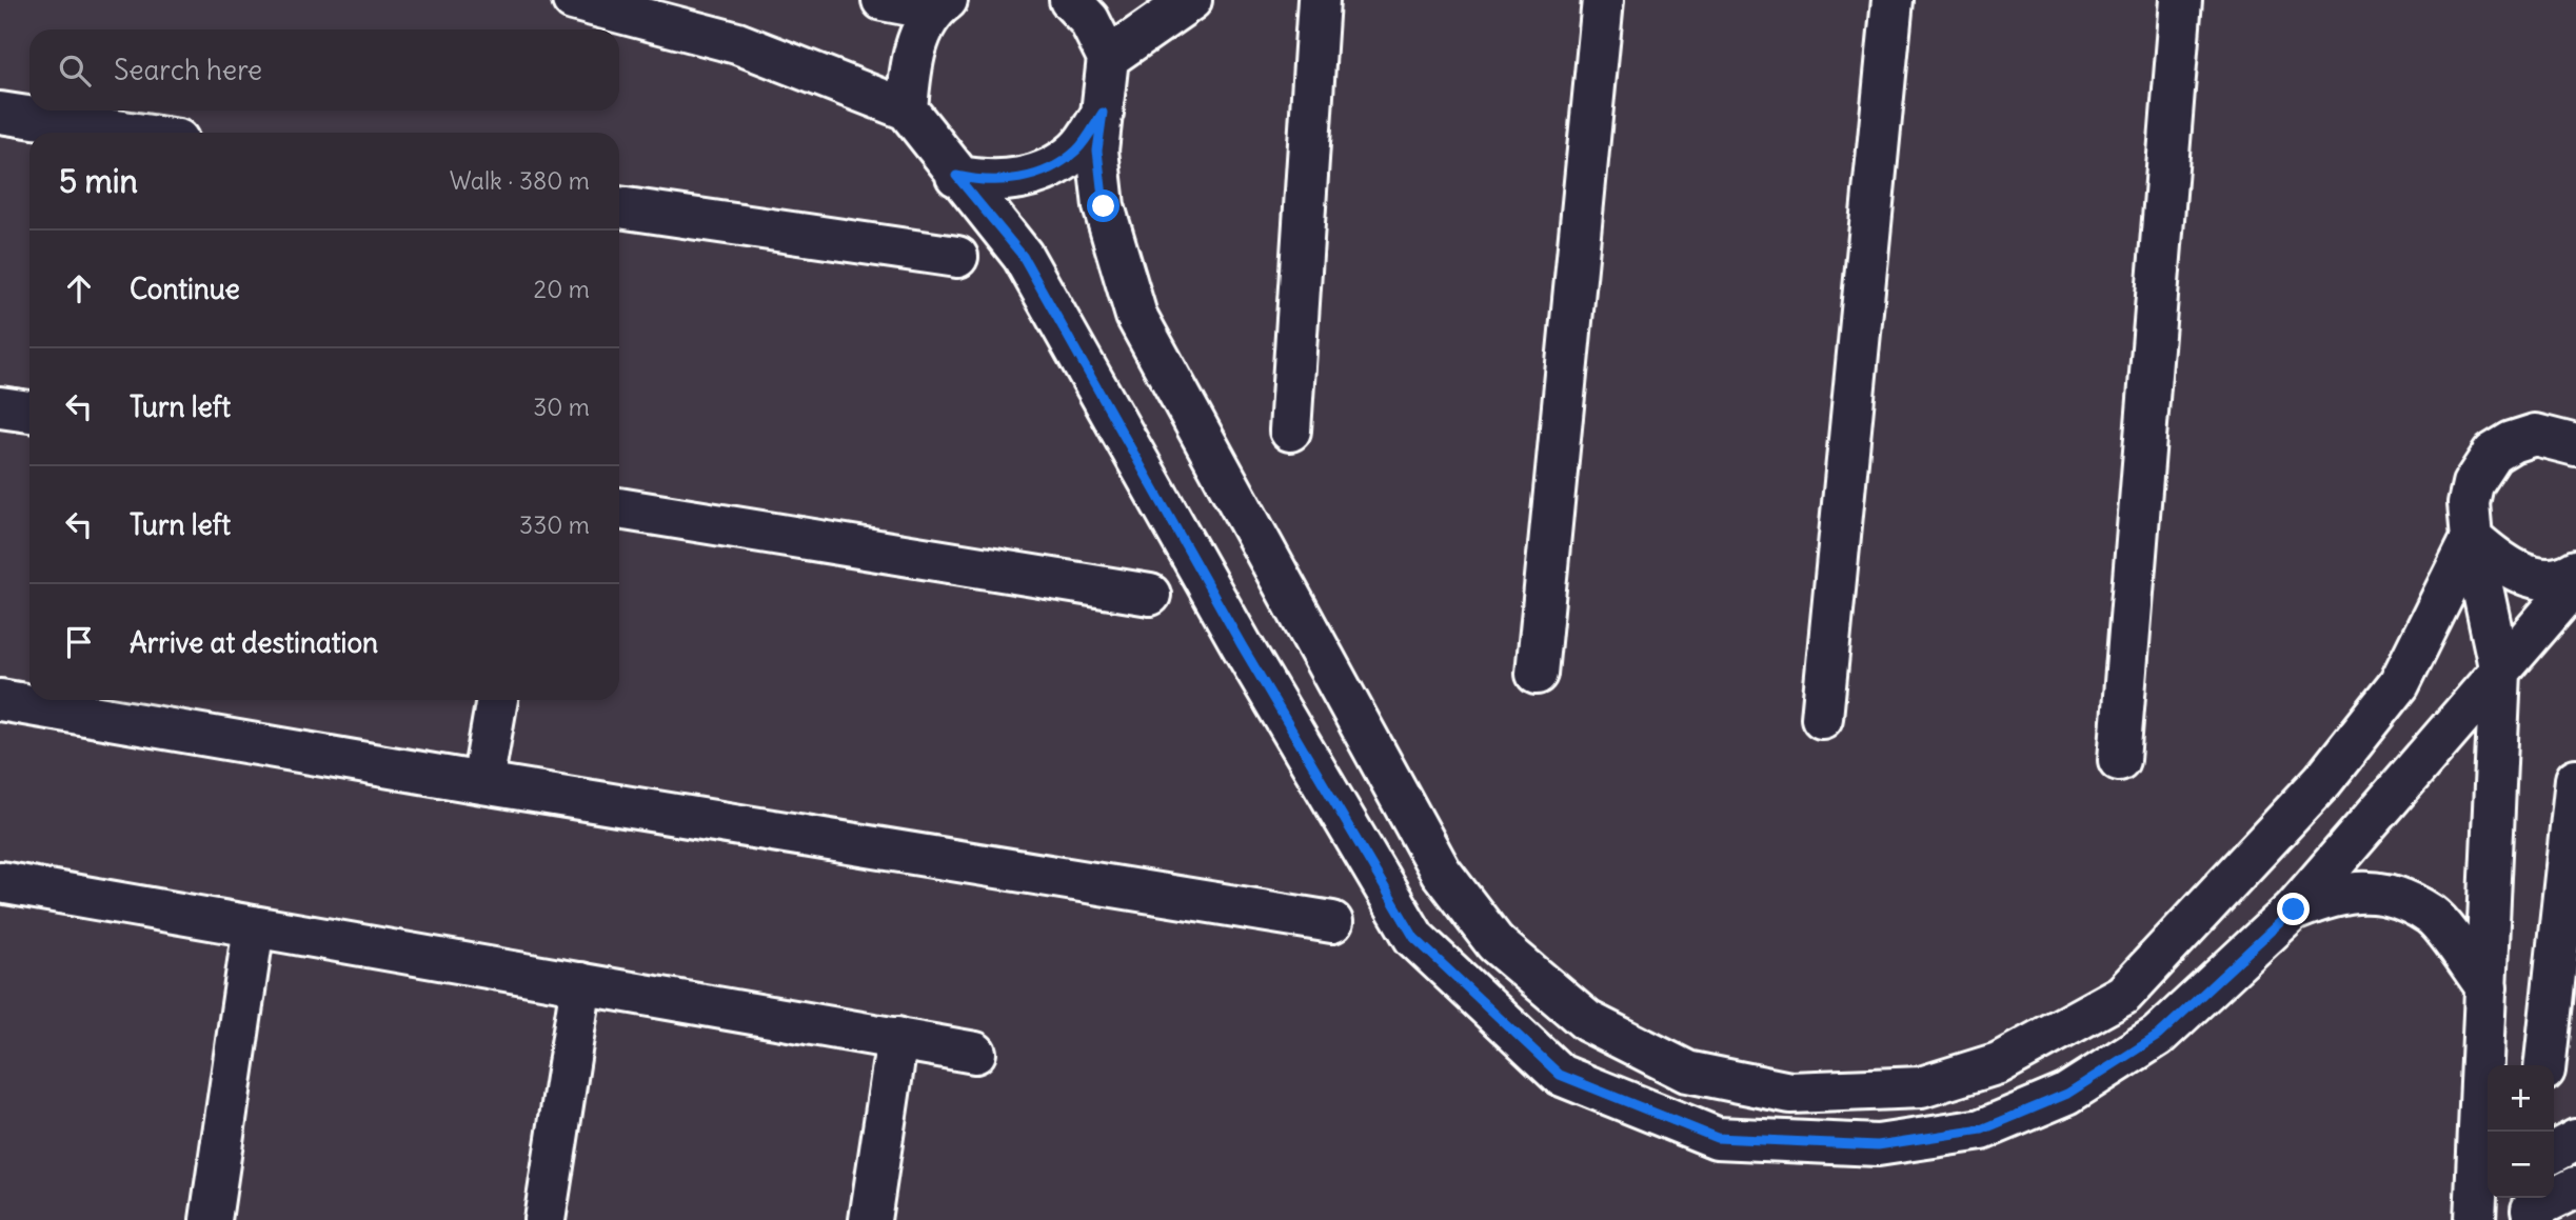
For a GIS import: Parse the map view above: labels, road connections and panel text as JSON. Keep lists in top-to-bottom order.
{
  "page": {
    "search": "Search here",
    "heading": ["5 min", "Walk · 380 m"],
    "list": [
      ["Continue", "20 m"],
      ["Turn left", "30 m"],
      ["Turn left", "330 m"],
      "Arrive at destination"
    ],
    "map_buttons": ["+", "−"]
  }
}
